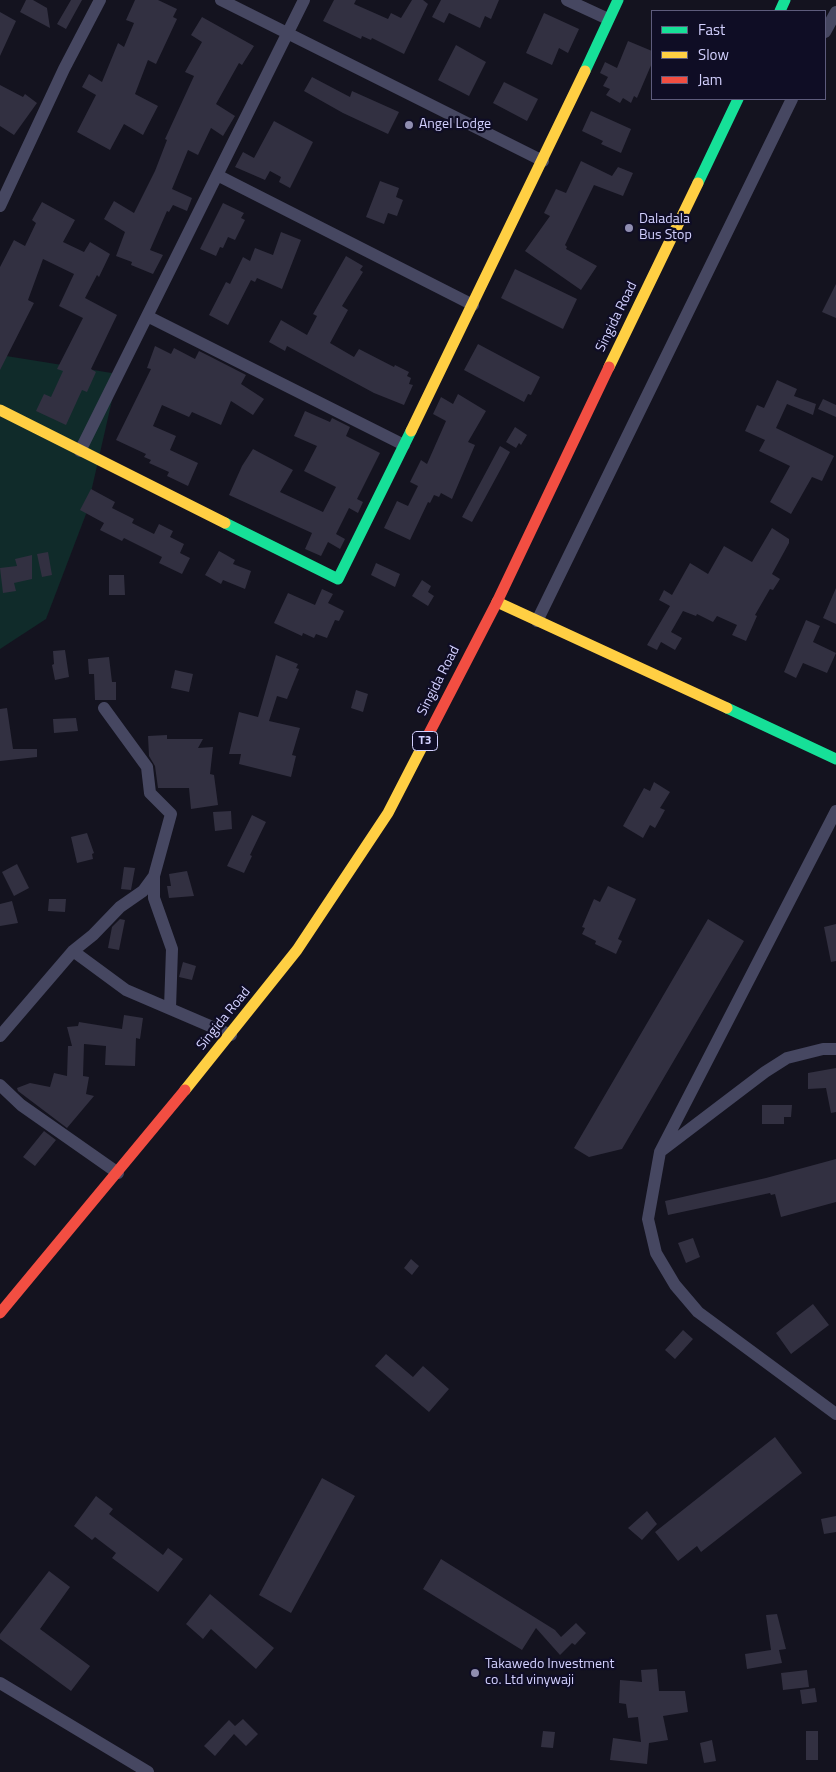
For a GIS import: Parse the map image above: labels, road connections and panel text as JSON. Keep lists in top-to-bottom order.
{
  "streets": {
    "main road": ["Singida Road", "T3"]
  },
  "places": ["Angel Lodge", "Daladala Bus Stop", "Takawedo Investment co. Ltd vinywaji"],
  "legend": ["Fast", "Slow", "Jam"]
}
